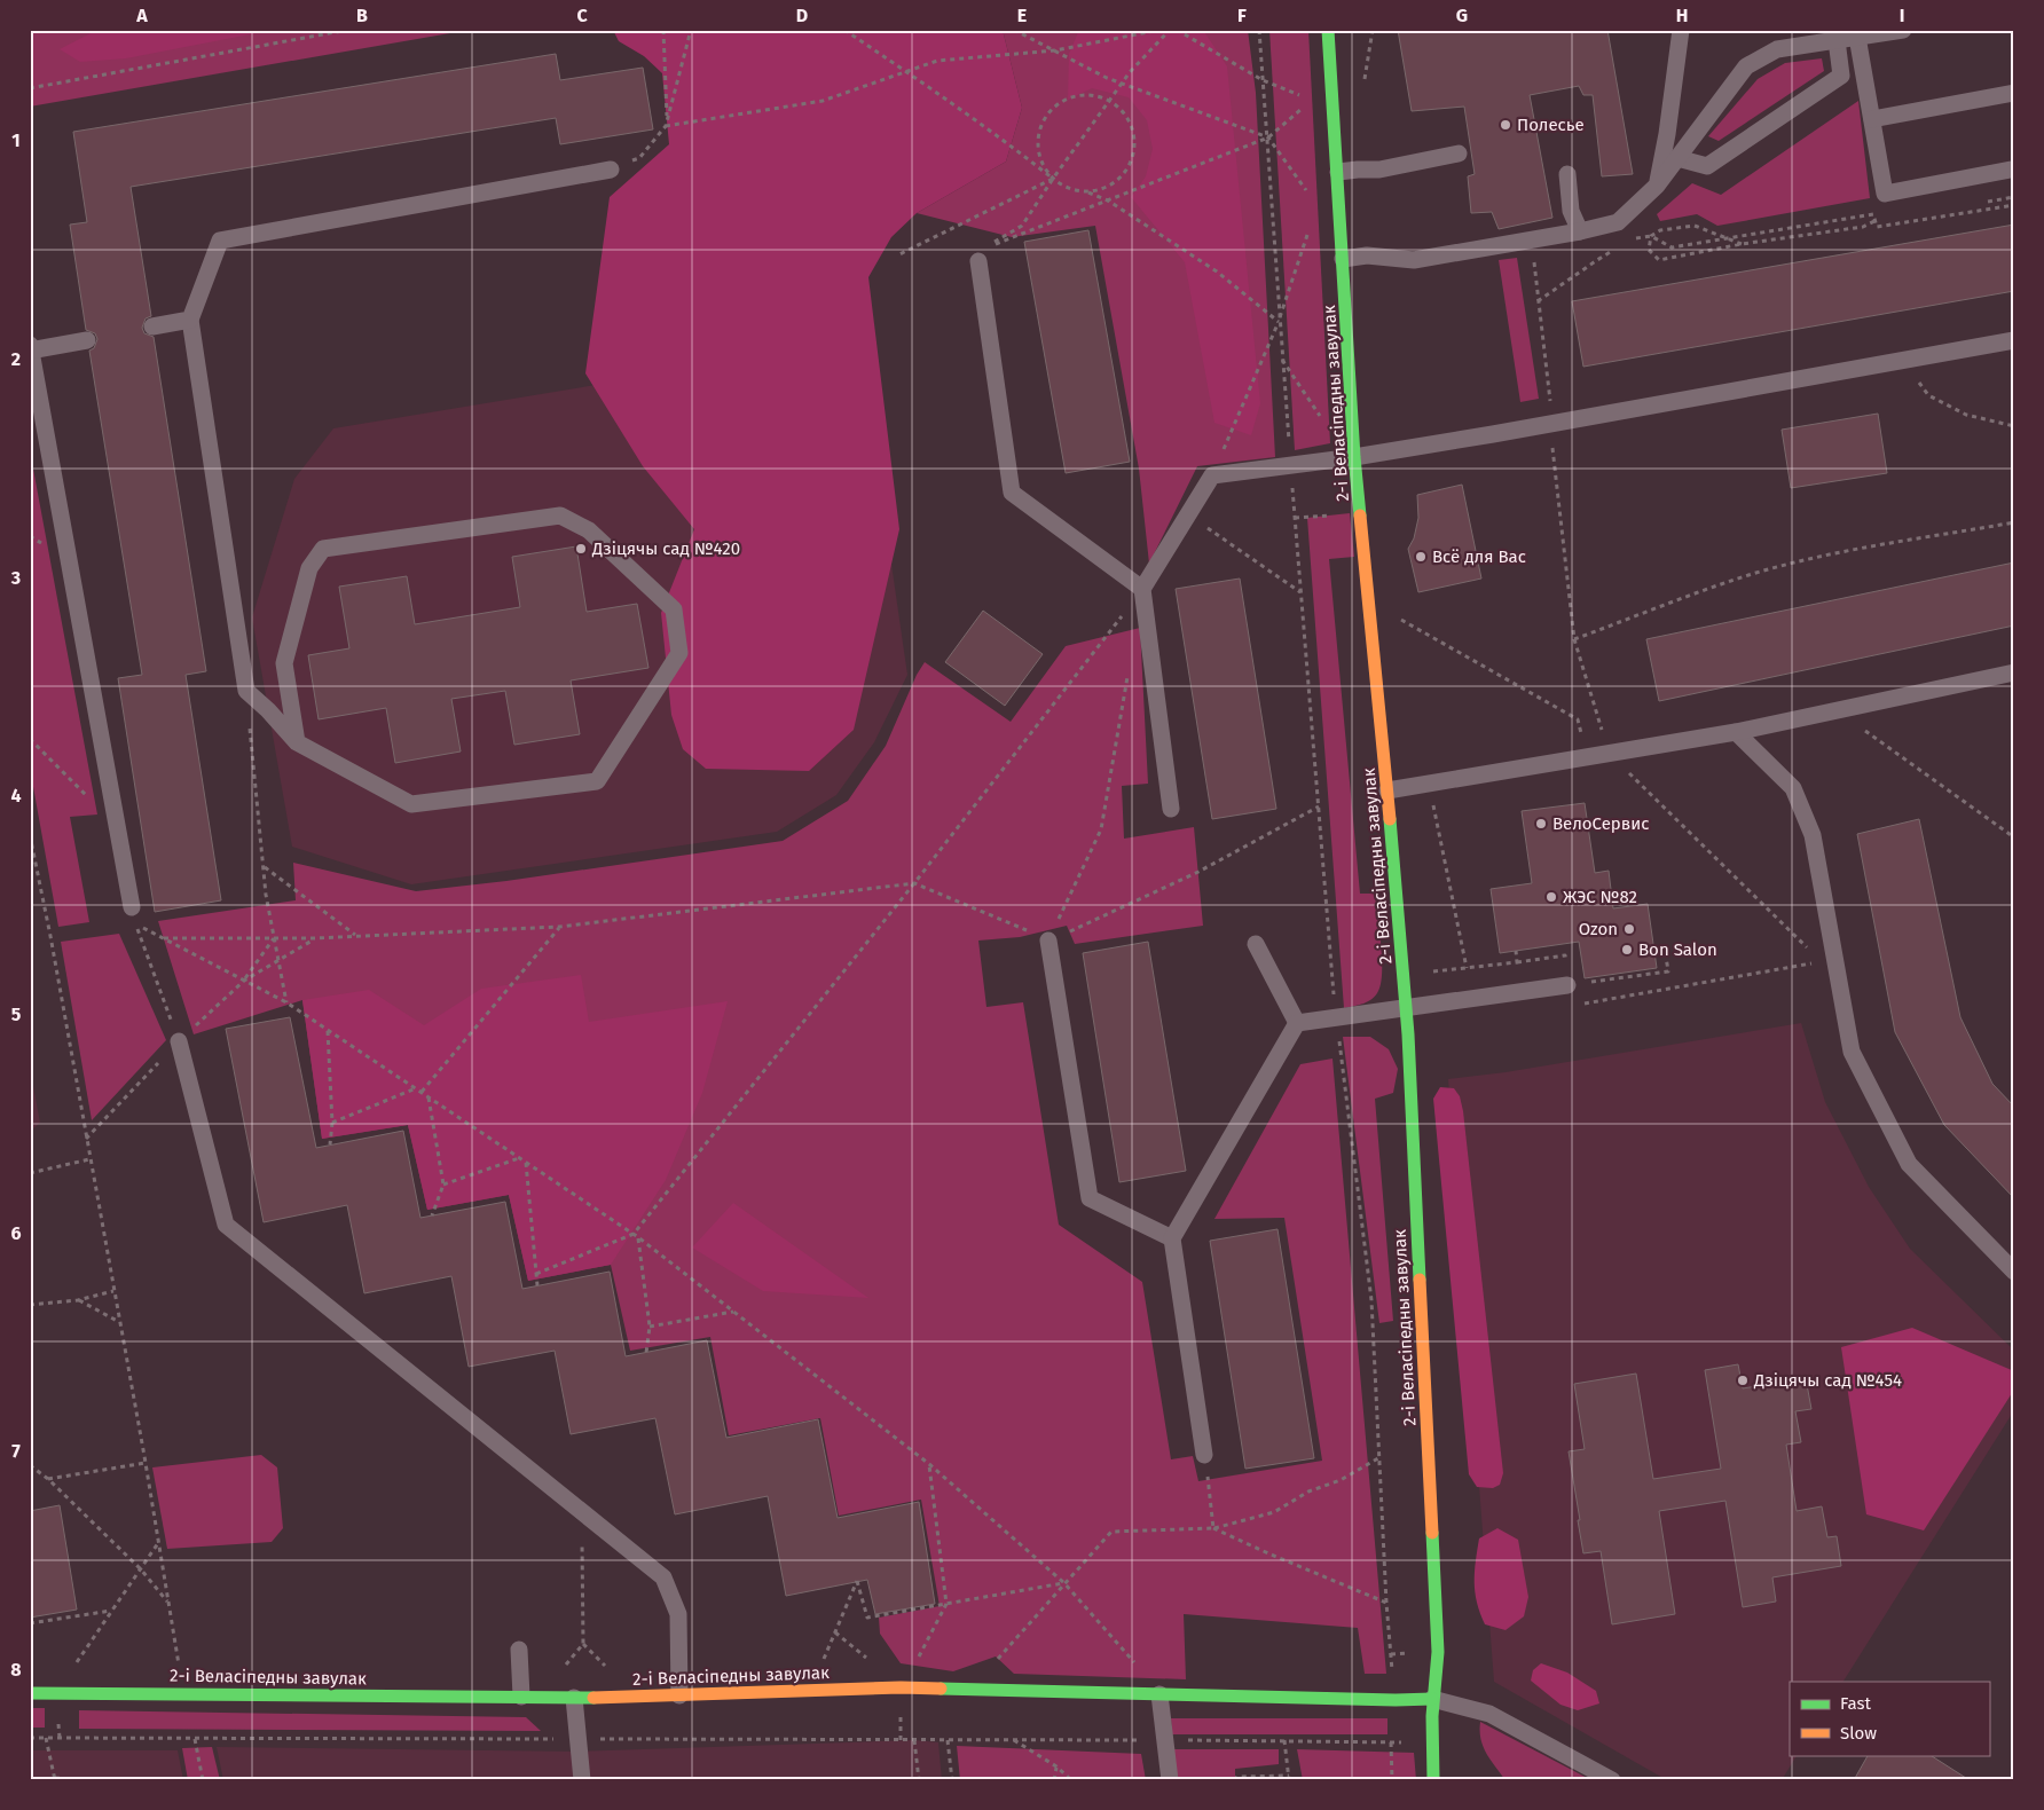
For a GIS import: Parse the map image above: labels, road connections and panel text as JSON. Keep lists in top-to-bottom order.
{
  "streets": {
    "street": ["2-і Веласіпедны завулак"]
  },
  "places": [
    "Полесье",
    "Дзіцячы сад №420",
    "Всё для Вас",
    "ВелоСервис",
    "ЖЭС №82",
    "Ozon",
    "Bon Salon",
    "Дзіцячы сад №454"
  ],
  "legend": ["Fast", "Slow"],
  "grid": {
    "columns": [
      "A",
      "B",
      "C",
      "D",
      "E",
      "F",
      "G",
      "H",
      "I"
    ],
    "rows": [
      "1",
      "2",
      "3",
      "4",
      "5",
      "6",
      "7",
      "8"
    ]
  }
}
